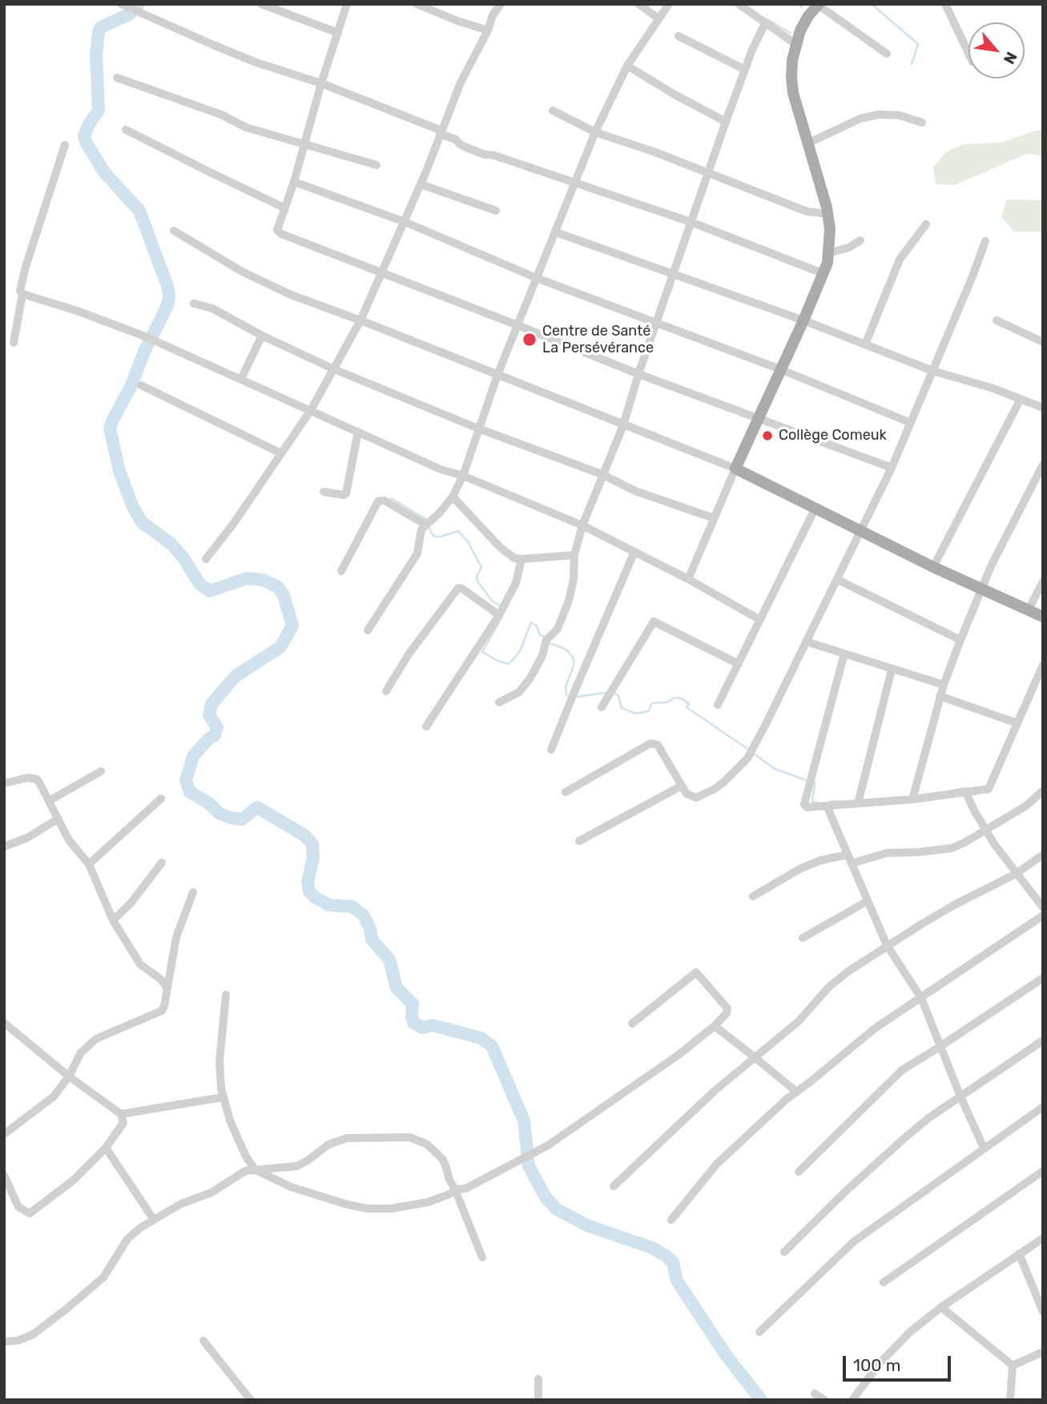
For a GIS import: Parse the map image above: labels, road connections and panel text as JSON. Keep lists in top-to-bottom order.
{
  "places": ["Centre de Santé La Persévérance", "Collège Comeuk"],
  "scale_bar": "100 m",
  "north": "bottom right"
}
